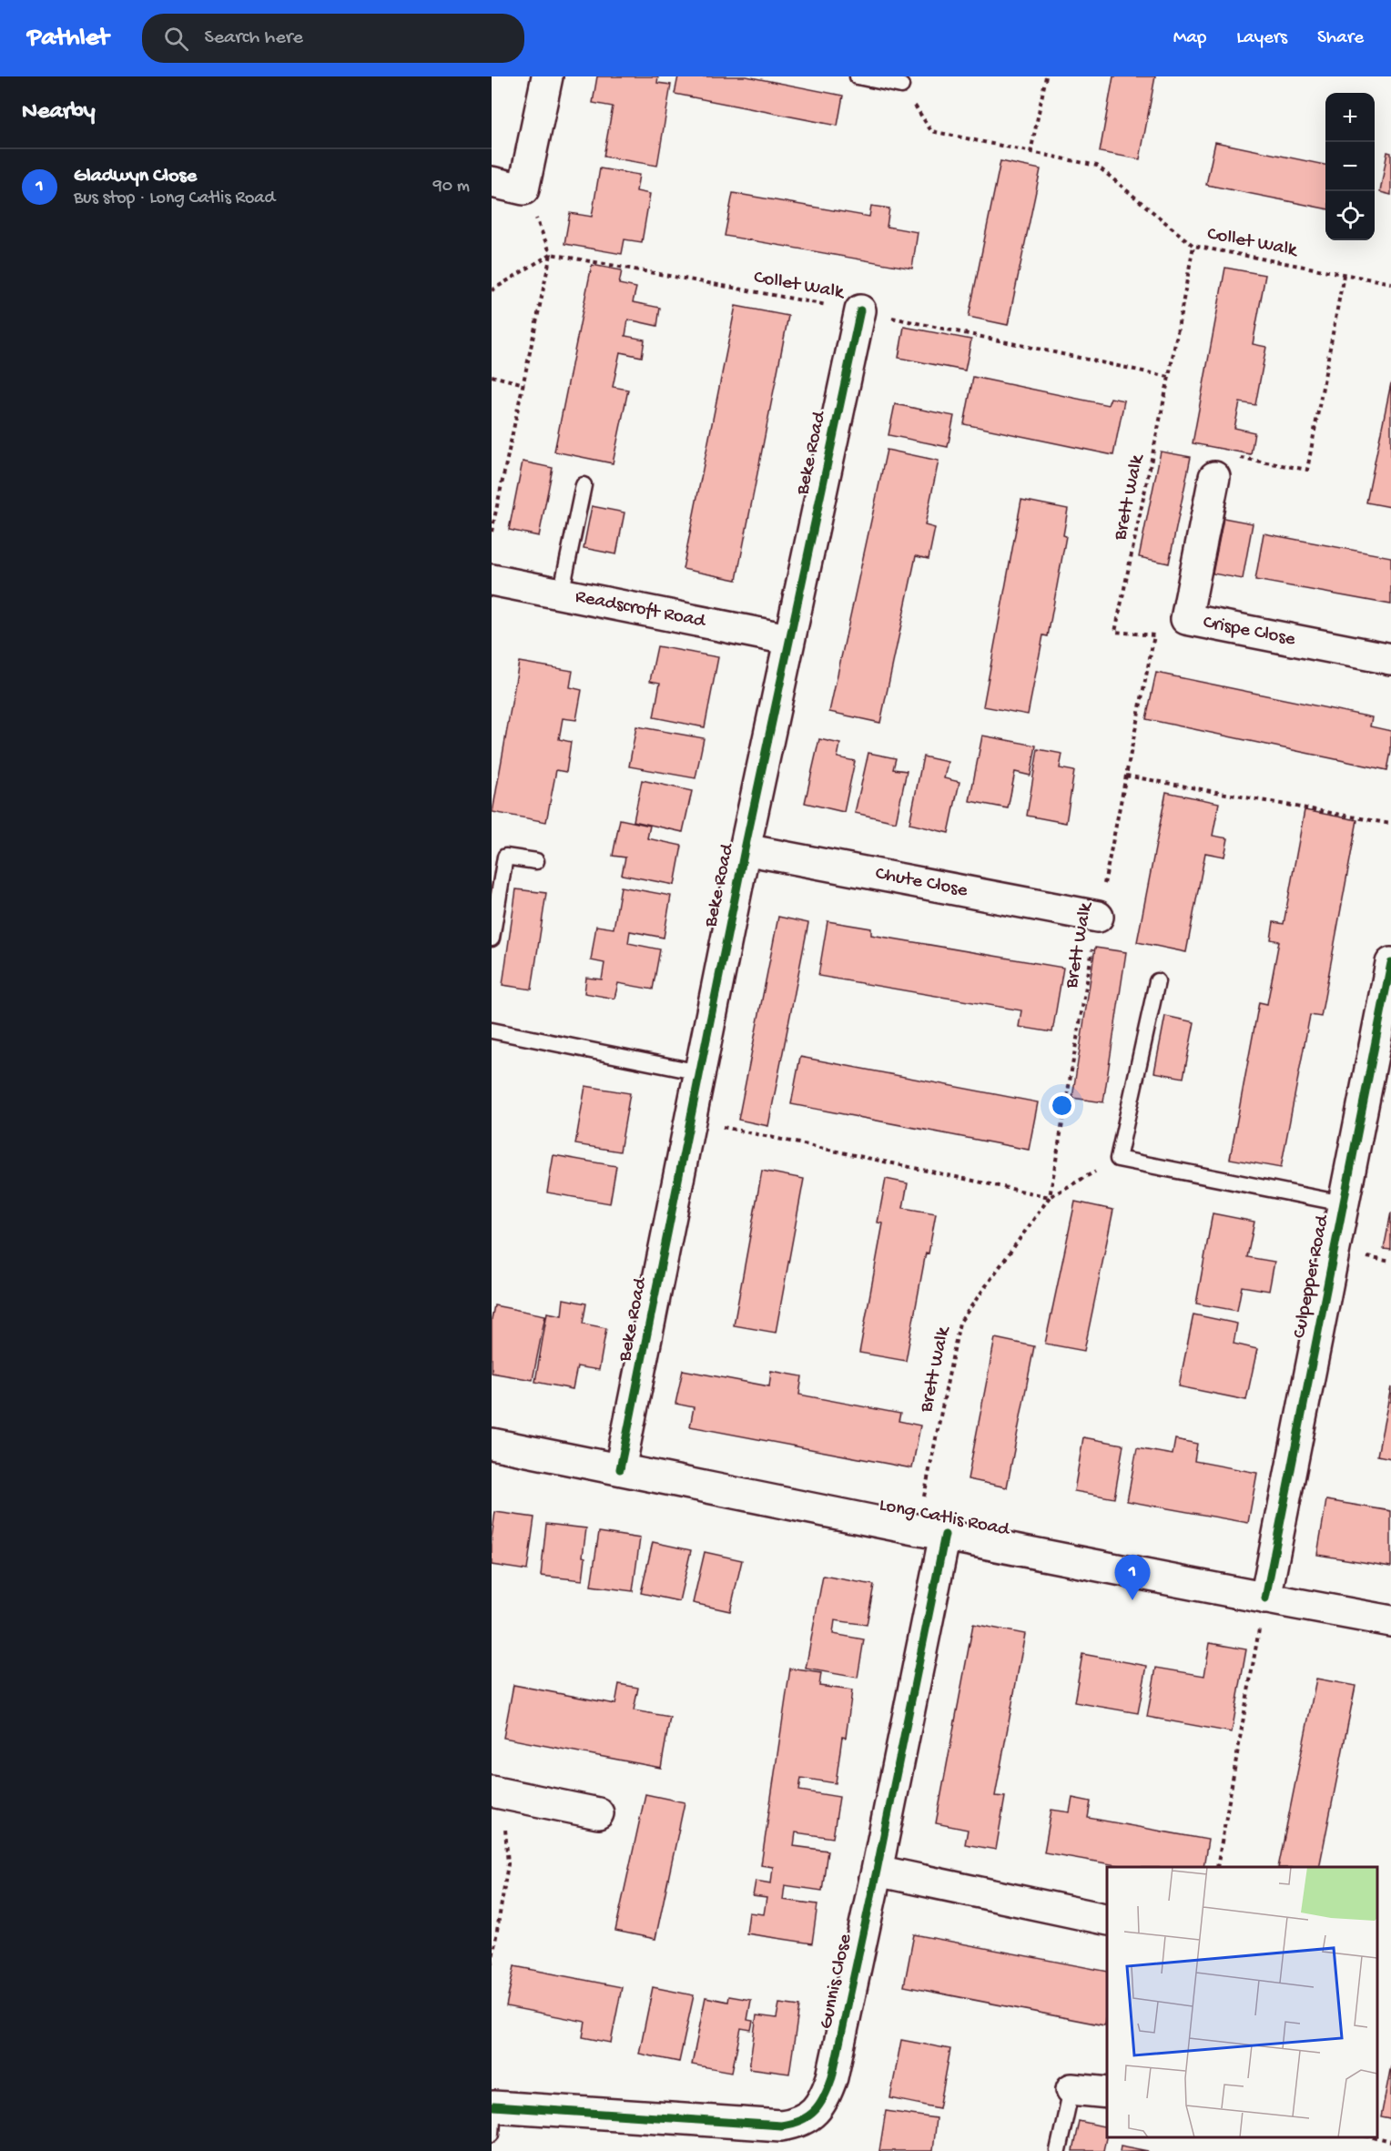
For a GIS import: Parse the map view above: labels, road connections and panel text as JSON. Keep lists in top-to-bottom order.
{
  "streets": {
    "street": [
      "Beke Road",
      "Readscroft Road",
      "Crispe Close",
      "Chute Close",
      "Culpepper Road",
      "Long Catlis Road",
      "Gunnis Close"
    ],
    "path": ["Collet Walk", "Brett Walk"]
  },
  "crossings": [
    ["Collet Walk", "Beke Road"],
    ["Collet Walk", "Brett Walk"],
    ["Beke Road", "Readscroft Road"],
    ["Beke Road", "Chute Close"],
    ["Beke Road", "Long Catlis Road"],
    ["Brett Walk", "Chute Close"],
    ["Brett Walk", "Long Catlis Road"],
    ["Brett Walk", "Gunnis Close"],
    ["Culpepper Road", "Long Catlis Road"],
    ["Long Catlis Road", "Gunnis Close"]
  ],
  "page": {
    "header": "Pathlet",
    "search": "Search here",
    "nav": ["Map", "Layers", "Share"],
    "heading": "Nearby",
    "map_buttons": ["+", "−"],
    "list": [
      {
        "mark": "1",
        "name": "Gladwyn Close",
        "note": "Bus stop · Long Catlis Road",
        "value": "90 m"
      }
    ],
    "pins": "1"
  }
}
